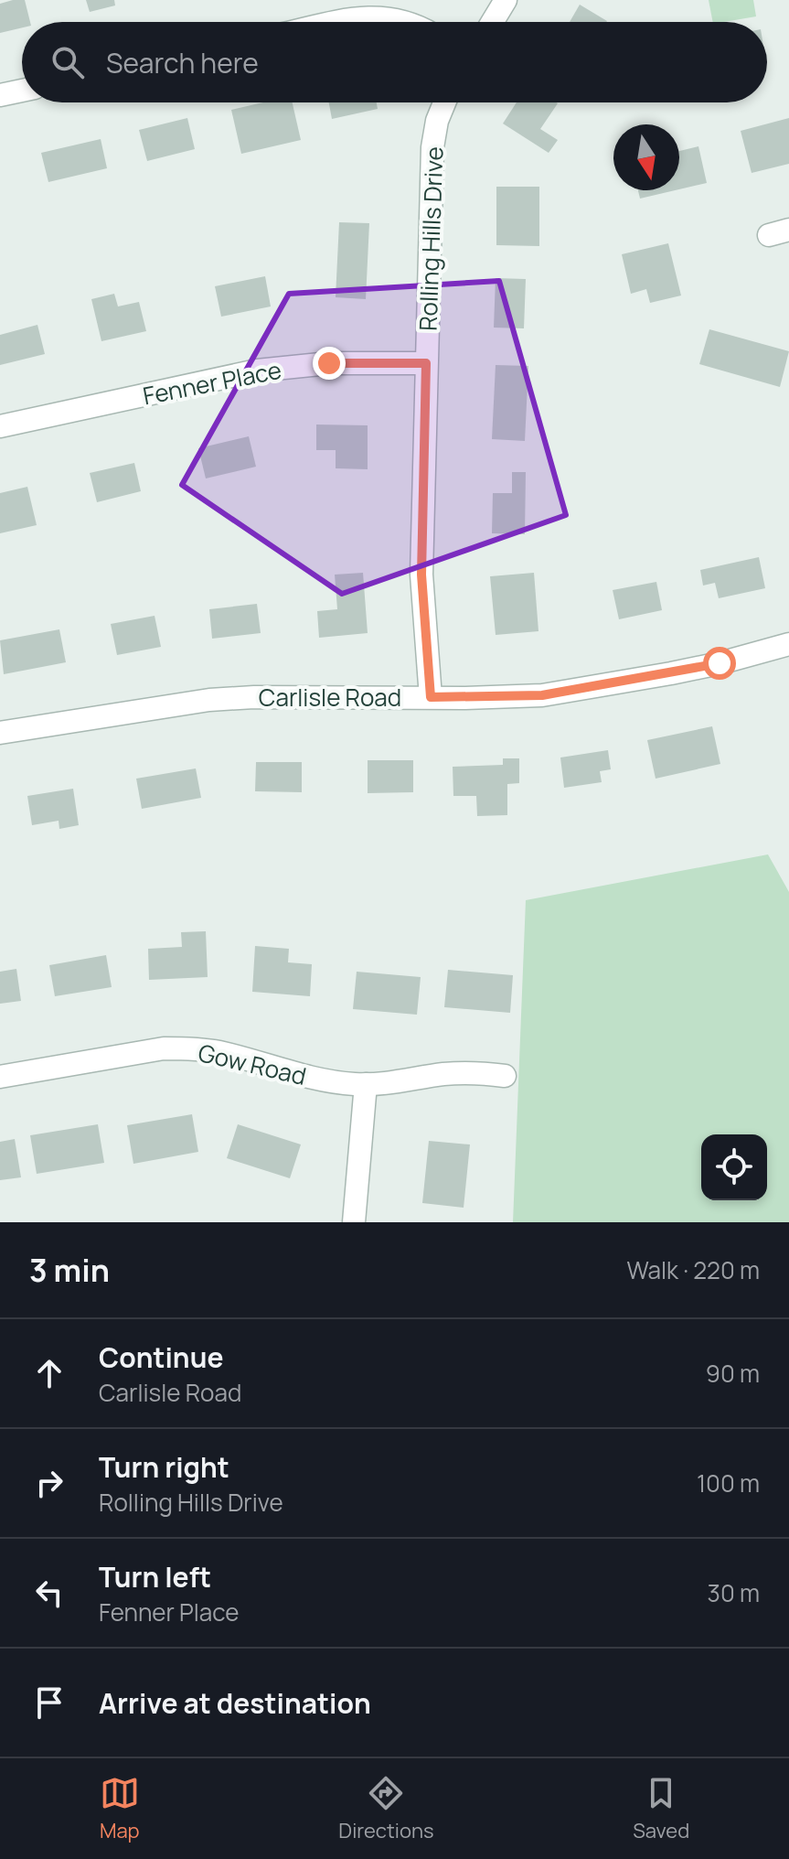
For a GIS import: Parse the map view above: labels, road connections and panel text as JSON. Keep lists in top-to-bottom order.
{
  "streets": {
    "street": [
      "Rolling Hills Drive",
      "Fenner Place",
      "Carlisle Road",
      "Gow Road"
    ]
  },
  "crossings": [
    ["Rolling Hills Drive", "Fenner Place"],
    ["Rolling Hills Drive", "Carlisle Road"]
  ],
  "north": "bottom",
  "page": {
    "search": "Search here",
    "heading": ["3 min", "Walk · 220 m"],
    "list": [
      ["Continue", "Carlisle Road", "90 m"],
      ["Turn right", "Rolling Hills Drive", "100 m"],
      ["Turn left", "Fenner Place", "30 m"],
      "Arrive at destination"
    ],
    "nav": ["Map", "Directions", "Saved"]
  }
}
